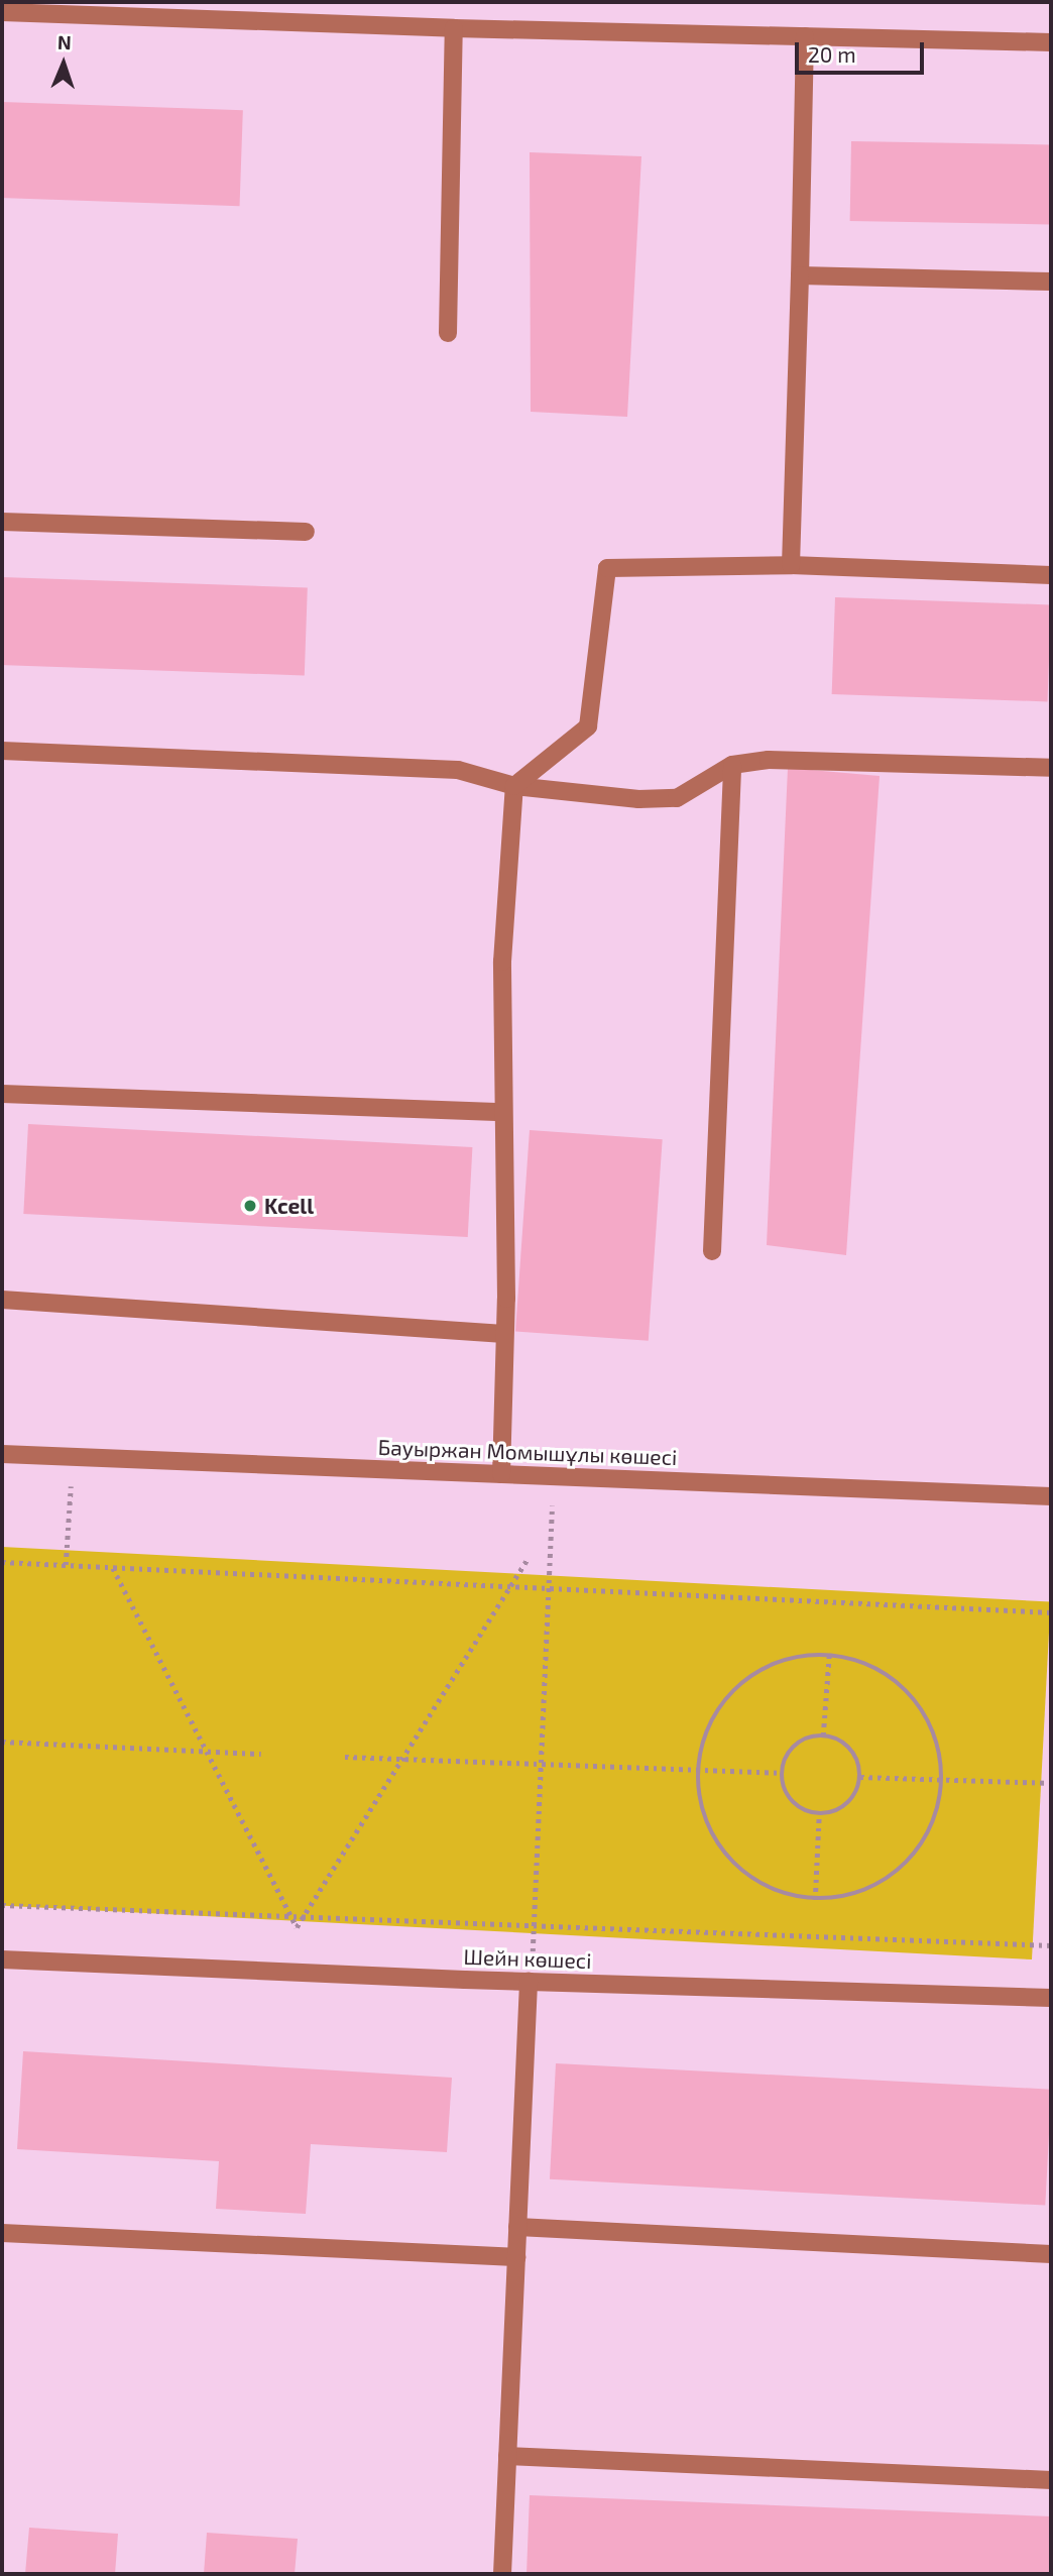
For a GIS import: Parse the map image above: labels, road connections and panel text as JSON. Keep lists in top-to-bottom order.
{
  "streets": {
    "street": ["Бауыржан Момышұлы көшесі", "Шейн көшесі"]
  },
  "places": ["Kcell"],
  "scale_bar": "20 m",
  "north": "top"
}
